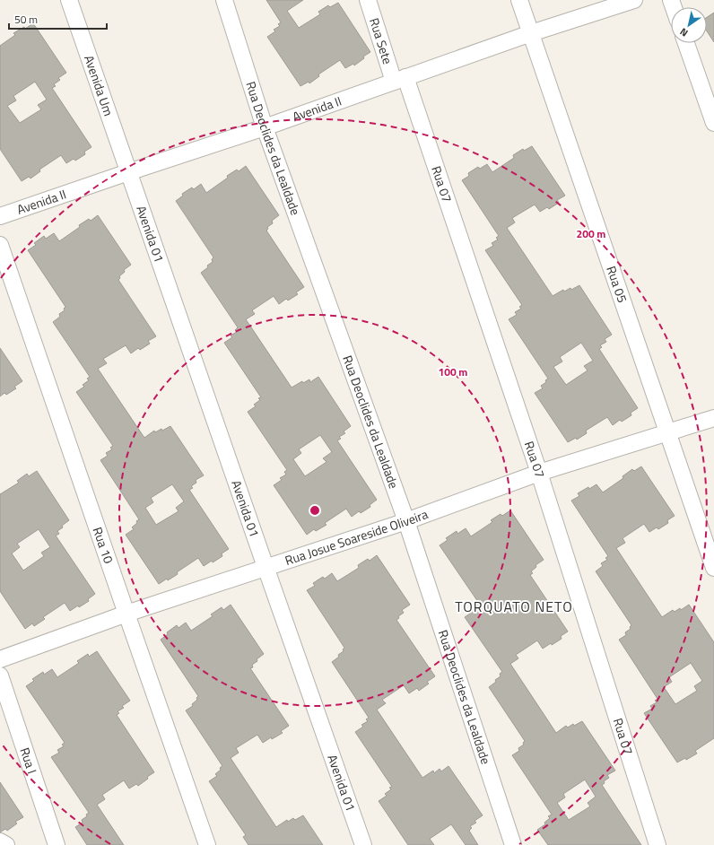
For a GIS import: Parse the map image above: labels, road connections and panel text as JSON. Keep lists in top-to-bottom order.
{
  "streets": {
    "street": [
      "Rua Sete",
      "Avenida Um",
      "Avenida II",
      "Rua Deoclides da Lealdade",
      "Rua 07",
      "Avenida 01",
      "Rua 05",
      "Rua Josue Soareside Oliveira",
      "Rua 10",
      "Rua I"
    ]
  },
  "crossings": [
    ["Rua Sete", "Avenida II"],
    ["Rua Sete", "Rua 07"],
    ["Avenida Um", "Avenida II"],
    ["Avenida Um", "Avenida 01"],
    ["Avenida II", "Rua Deoclides da Lealdade"],
    ["Avenida II", "Rua 07"],
    ["Avenida II", "Avenida 01"],
    ["Avenida II", "Rua 05"],
    ["Rua Deoclides da Lealdade", "Rua Josue Soareside Oliveira"],
    ["Rua 07", "Rua Josue Soareside Oliveira"],
    ["Avenida 01", "Rua Josue Soareside Oliveira"],
    ["Rua 05", "Rua Josue Soareside Oliveira"],
    ["Rua Josue Soareside Oliveira", "Rua 10"]
  ],
  "districts": ["TORQUATO NETO"],
  "scale_bar": "50 m",
  "north": "bottom left",
  "rings": ["200 m", "100 m"]
}
